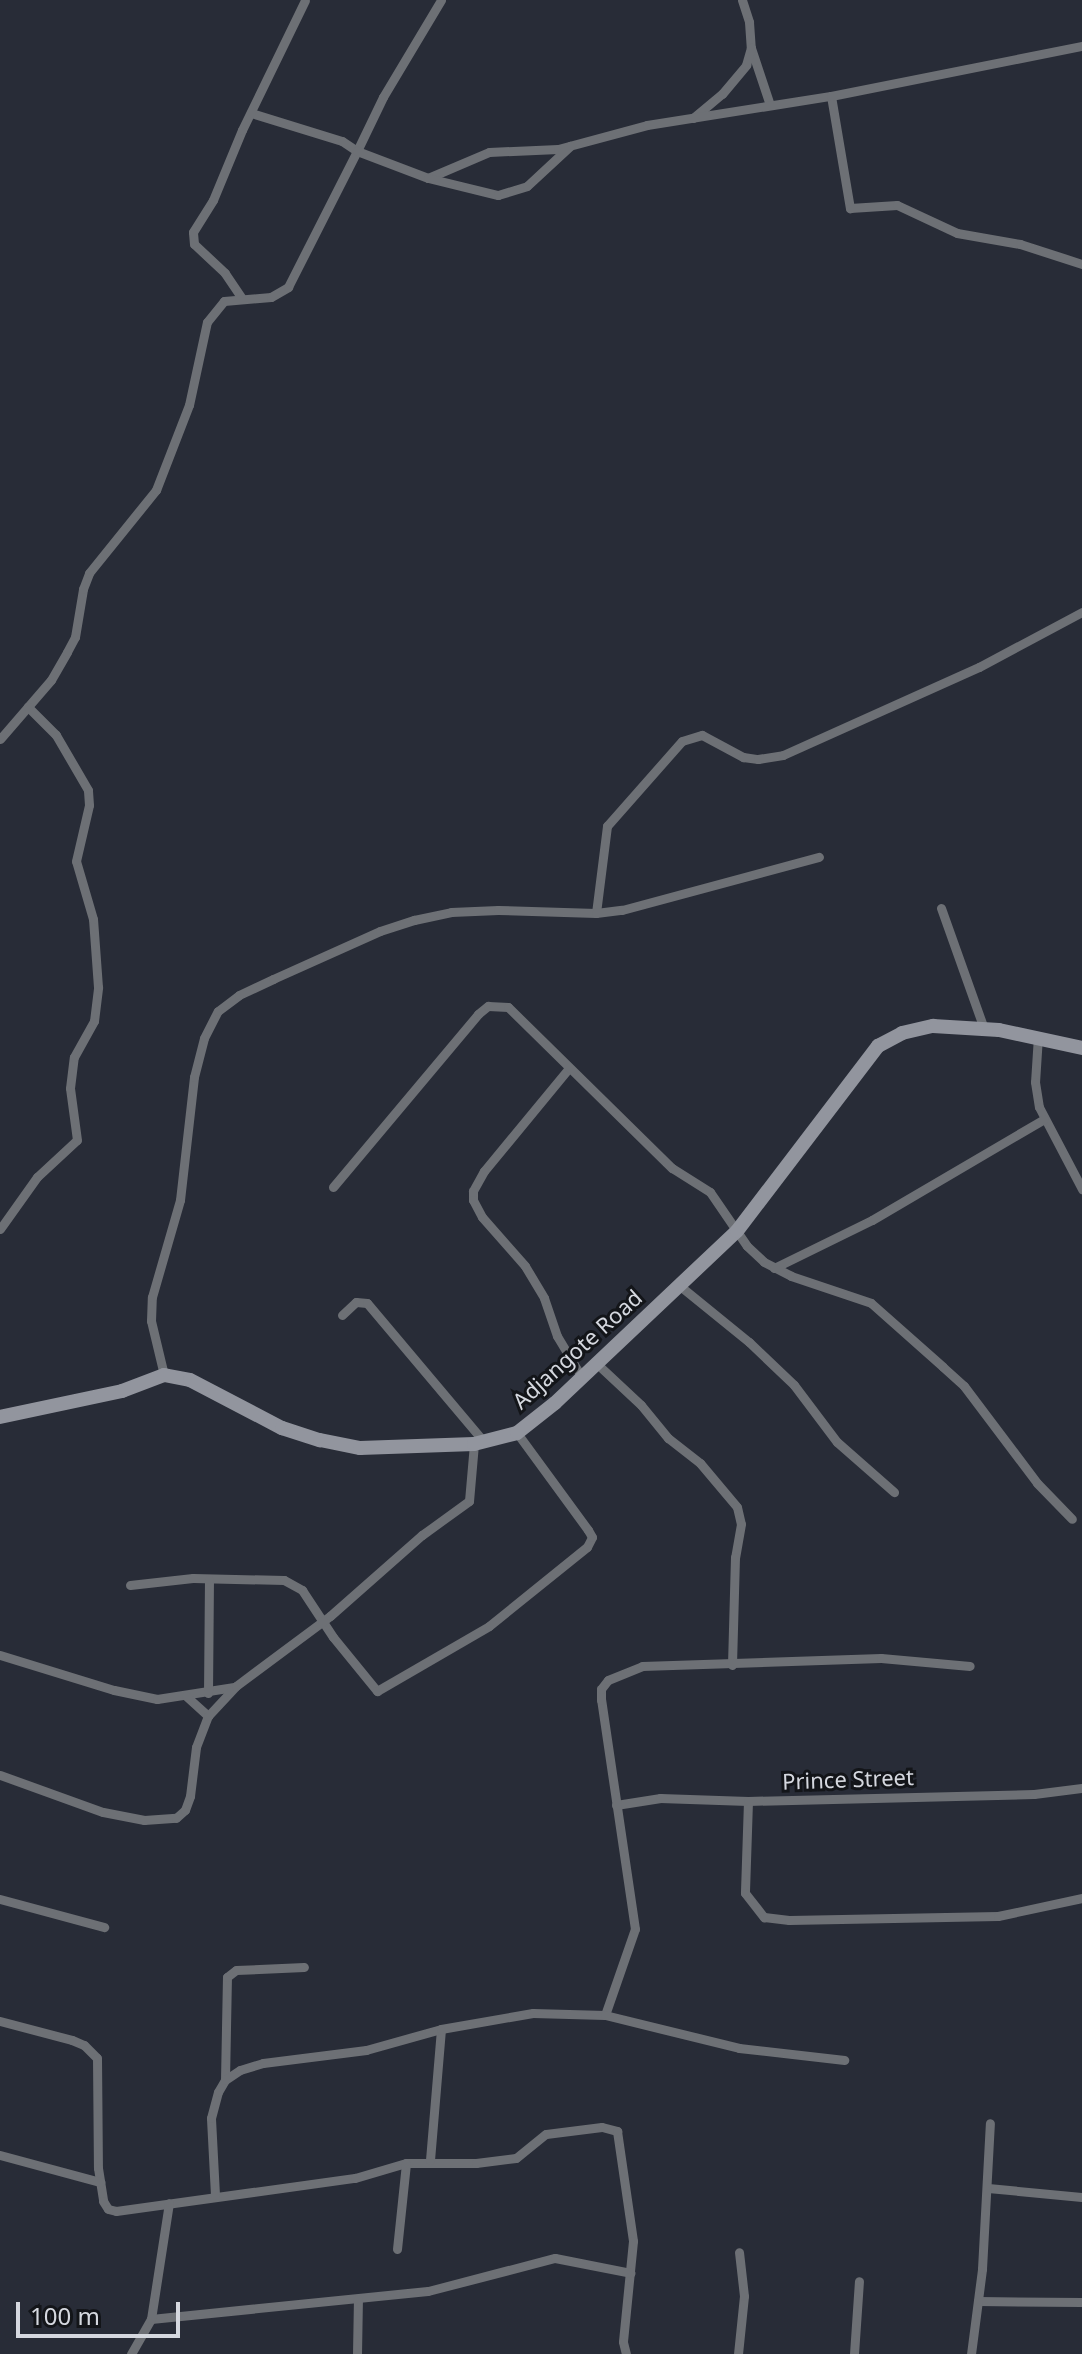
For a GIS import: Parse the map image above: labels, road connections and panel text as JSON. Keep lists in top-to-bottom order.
{
  "streets": {
    "street": ["Adjangote Road", "Prince Street"]
  },
  "scale_bar": "100 m"
}
